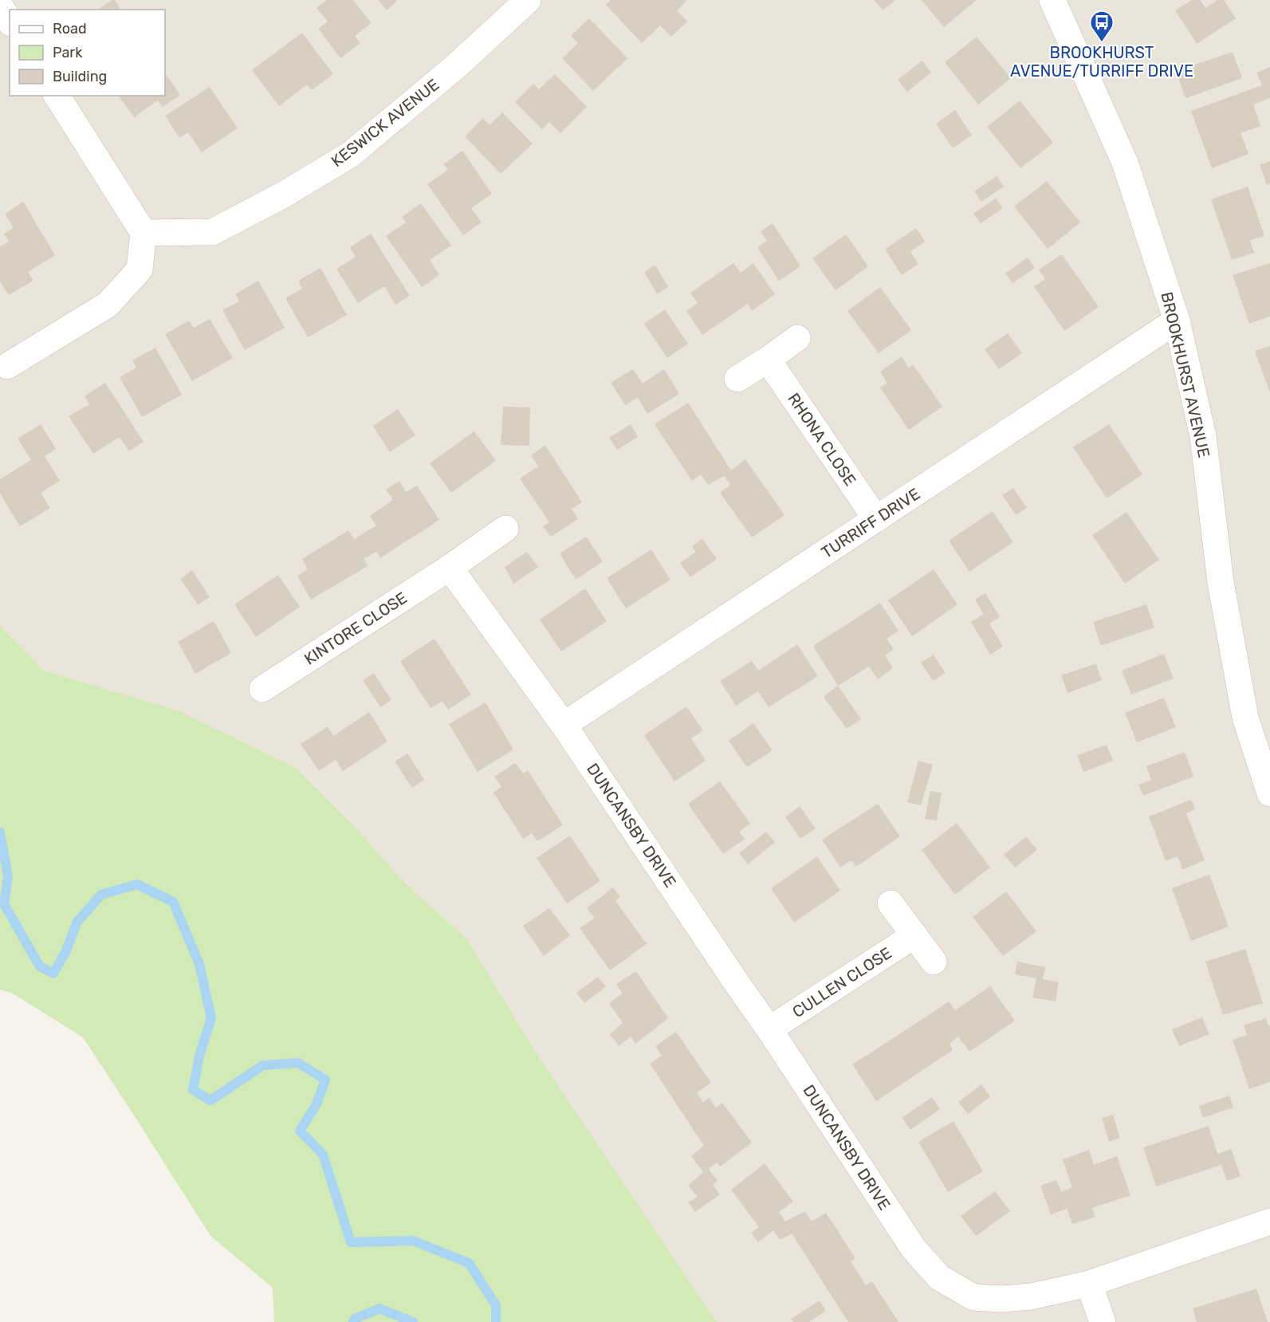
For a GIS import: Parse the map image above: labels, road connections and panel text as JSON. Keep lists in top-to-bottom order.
{
  "streets": {
    "street": [
      "KESWICK AVENUE",
      "BROOKHURST AVENUE",
      "RHONA CLOSE",
      "TURRIFF DRIVE",
      "KINTORE CLOSE",
      "DUNCANSBY DRIVE",
      "CULLEN CLOSE"
    ]
  },
  "crossings": [
    ["BROOKHURST AVENUE", "TURRIFF DRIVE"],
    ["RHONA CLOSE", "TURRIFF DRIVE"],
    ["TURRIFF DRIVE", "DUNCANSBY DRIVE"],
    ["DUNCANSBY DRIVE", "CULLEN CLOSE"]
  ],
  "places": {
    "bus stop": ["BROOKHURST AVENUE/TURRIFF DRIVE"]
  },
  "legend": ["Road", "Park", "Building"]
}
